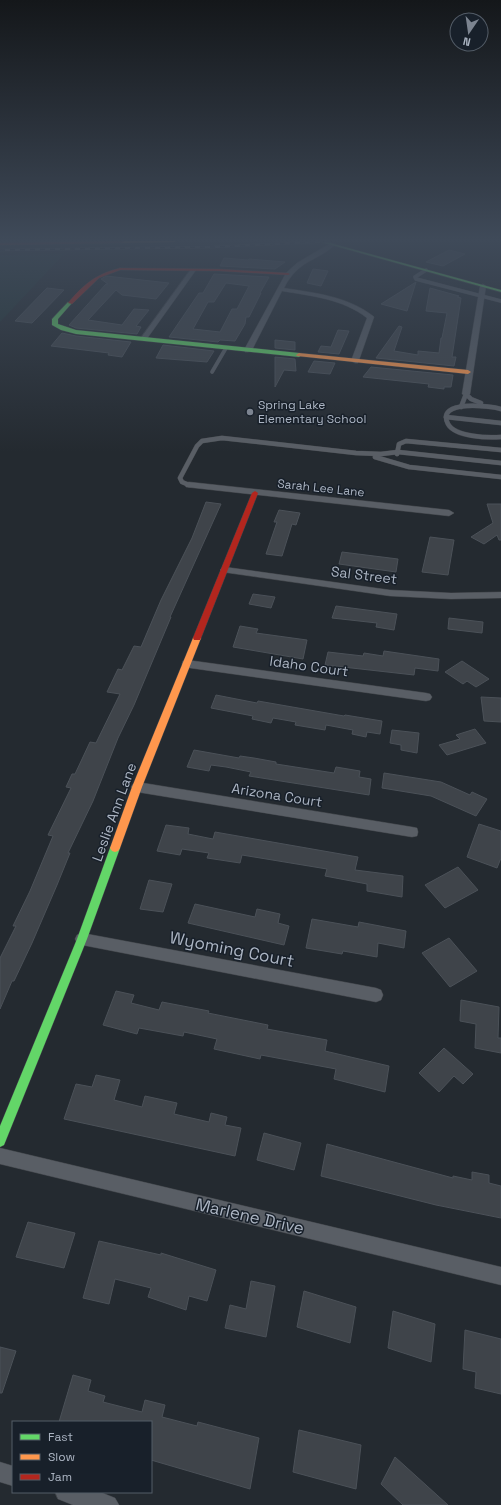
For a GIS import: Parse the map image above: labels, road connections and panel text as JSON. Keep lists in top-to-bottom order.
{
  "streets": {
    "street": [
      "Sarah Lee Lane",
      "Sal Street",
      "Idaho Court",
      "Arizona Court",
      "Leslie Ann Lane",
      "Wyoming Court",
      "Marlene Drive"
    ]
  },
  "crossings": [
    ["Sarah Lee Lane", "Leslie Ann Lane"],
    ["Sal Street", "Leslie Ann Lane"],
    ["Idaho Court", "Leslie Ann Lane"],
    ["Arizona Court", "Leslie Ann Lane"],
    ["Leslie Ann Lane", "Wyoming Court"]
  ],
  "places": ["Spring Lake Elementary School"],
  "legend": ["Fast", "Slow", "Jam"],
  "north": "bottom"
}
